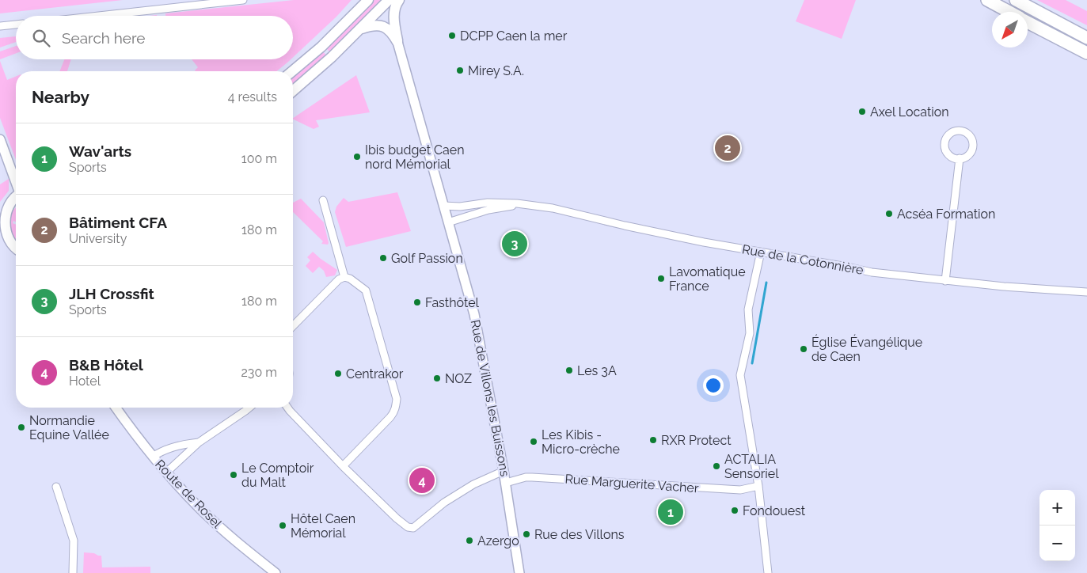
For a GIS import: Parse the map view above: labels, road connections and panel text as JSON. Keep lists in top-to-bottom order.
{
  "streets": {
    "street": [
      "Rue de la Cotonnière",
      "Rue de Villons les Buissons",
      "Rue Marguerite Vacher",
      "Route de Rosel"
    ]
  },
  "crossings": [
    ["Rue de la Cotonnière", "Rue de Villons les Buissons"],
    ["Rue de Villons les Buissons", "Rue Marguerite Vacher"]
  ],
  "places": [
    "DCPP Caen la mer",
    "Mirey S.A.",
    "Axel Location",
    "Ibis budget Caen nord Mémorial",
    "Acséa Formation",
    "Golf Passion",
    "Lavomatique France",
    "Fasthôtel",
    "Église Évangélique de Caen",
    "Les 3A",
    "Centrakor",
    "NOZ",
    "Normandie Equine Vallée",
    "RXR Protect",
    "Les Kibis - Micro-crèche",
    "ACTALIA Sensoriel",
    "Le Comptoir du Malt",
    "Fondouest",
    "Hôtel Caen Mémorial",
    "Rue des Villons",
    "Azergo"
  ],
  "north": "bottom left",
  "page": {
    "search": "Search here",
    "heading": ["Nearby", "4 results"],
    "list": [
      {
        "mark": "1",
        "name": "Wav'arts",
        "note": "Sports",
        "value": "100 m"
      },
      {
        "mark": "2",
        "name": "Bâtiment CFA",
        "note": "University",
        "value": "180 m"
      },
      {
        "mark": "3",
        "name": "JLH Crossfit",
        "note": "Sports",
        "value": "180 m"
      },
      {
        "mark": "4",
        "name": "B&B Hôtel",
        "note": "Hotel",
        "value": "230 m"
      }
    ],
    "pins": [
      "2",
      "3",
      "4",
      "1"
    ],
    "map_buttons": ["+", "−"]
  }
}
